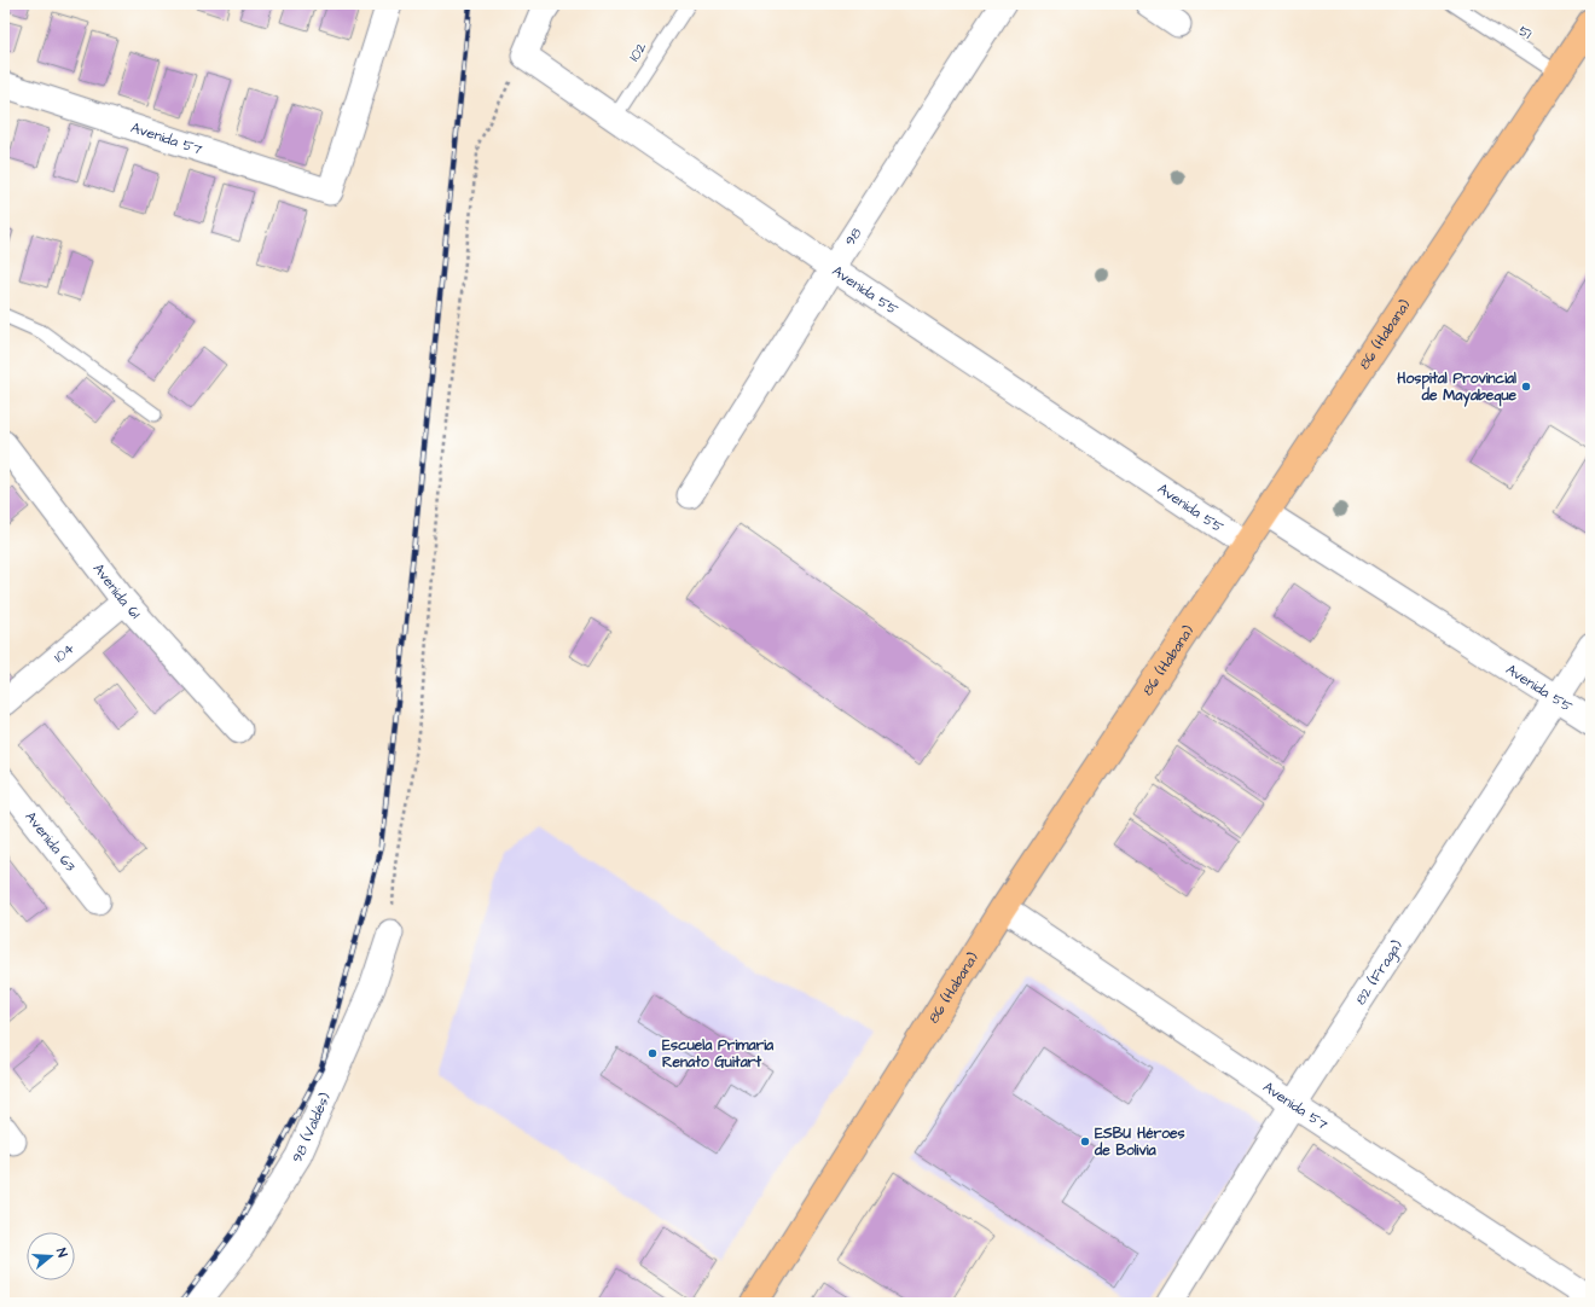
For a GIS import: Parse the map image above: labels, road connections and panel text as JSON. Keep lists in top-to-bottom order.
{
  "streets": {
    "main road": ["86 (Habana)"],
    "street": [
      "Avenida 57",
      "98",
      "Avenida 55",
      "Avenida 61",
      "104",
      "Avenida 63",
      "82 (Fraga)",
      "98 (Valdés)"
    ],
    "lane": ["51", "102"]
  },
  "crossings": [
    ["51", "86 (Habana)"],
    ["102", "Avenida 55"],
    ["Avenida 57", "86 (Habana)"],
    ["Avenida 57", "82 (Fraga)"],
    ["98", "Avenida 55"],
    ["Avenida 55", "86 (Habana)"],
    ["Avenida 55", "82 (Fraga)"],
    ["Avenida 61", "104"]
  ],
  "places": ["Hospital Provincial de Mayabeque", "Escuela Primaria Renato Guitart", "ESBU Héroes de Bolivia"],
  "north": "right"
}
